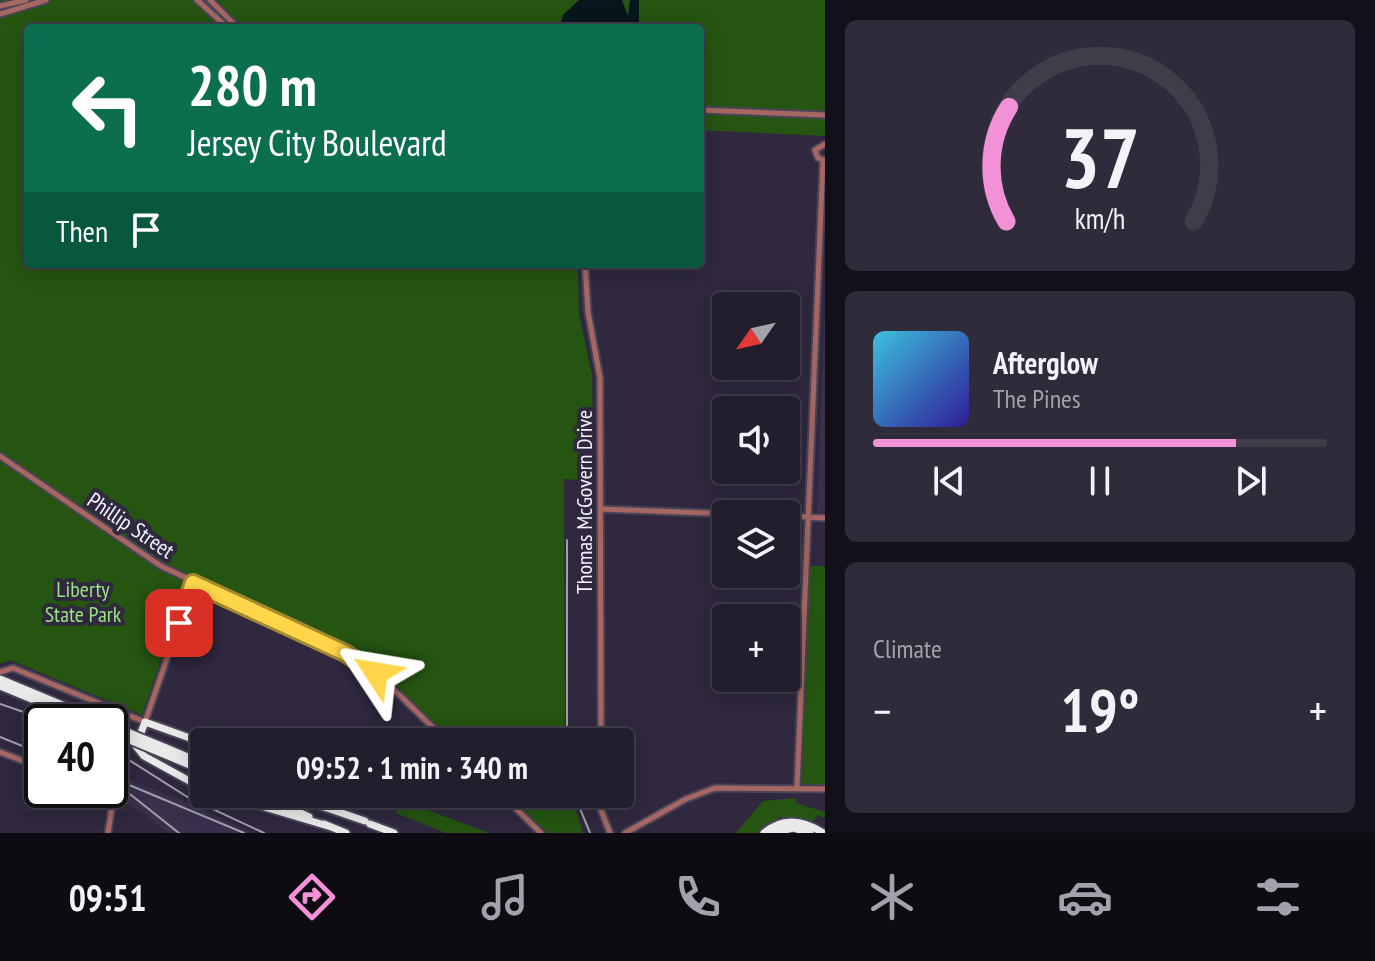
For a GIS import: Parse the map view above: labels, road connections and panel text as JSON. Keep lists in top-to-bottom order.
{
  "streets": {
    "street": ["Thomas McGovern Drive", "Phillip Street"]
  },
  "parks": ["Liberty State Park"],
  "north": "bottom left",
  "page": {
    "turn": ["280 m", "Jersey City Boulevard"],
    "then": "Then",
    "map_buttons": "+",
    "song": ["Afterglow", "The Pines"],
    "tile": "Climate",
    "heat": ["−", "19°", "+"],
    "limit": "40",
    "trip": "09:52 · 1 min · 340 m",
    "tabs": "09:51",
    "gauge": ["37", "km/h"]
  }
}
